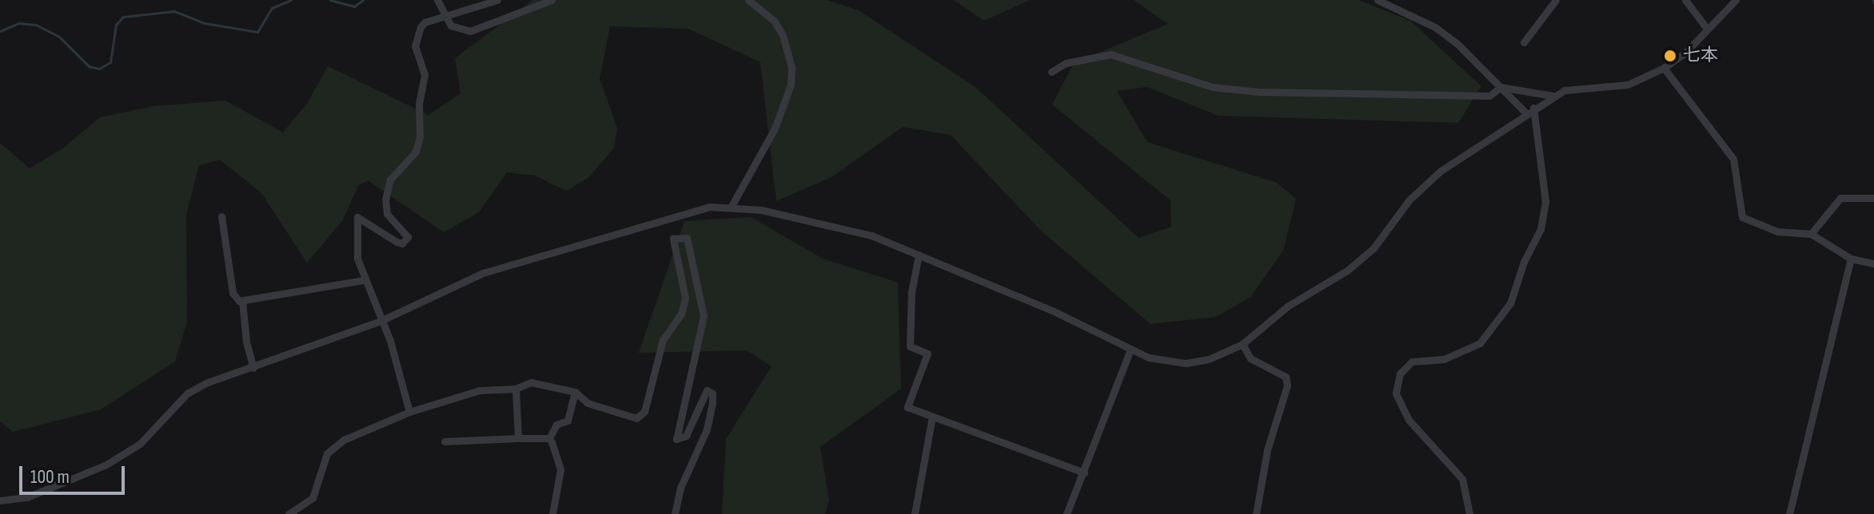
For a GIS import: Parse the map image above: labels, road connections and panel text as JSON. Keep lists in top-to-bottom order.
{
  "places": ["七本"],
  "scale_bar": "100 m"
}
